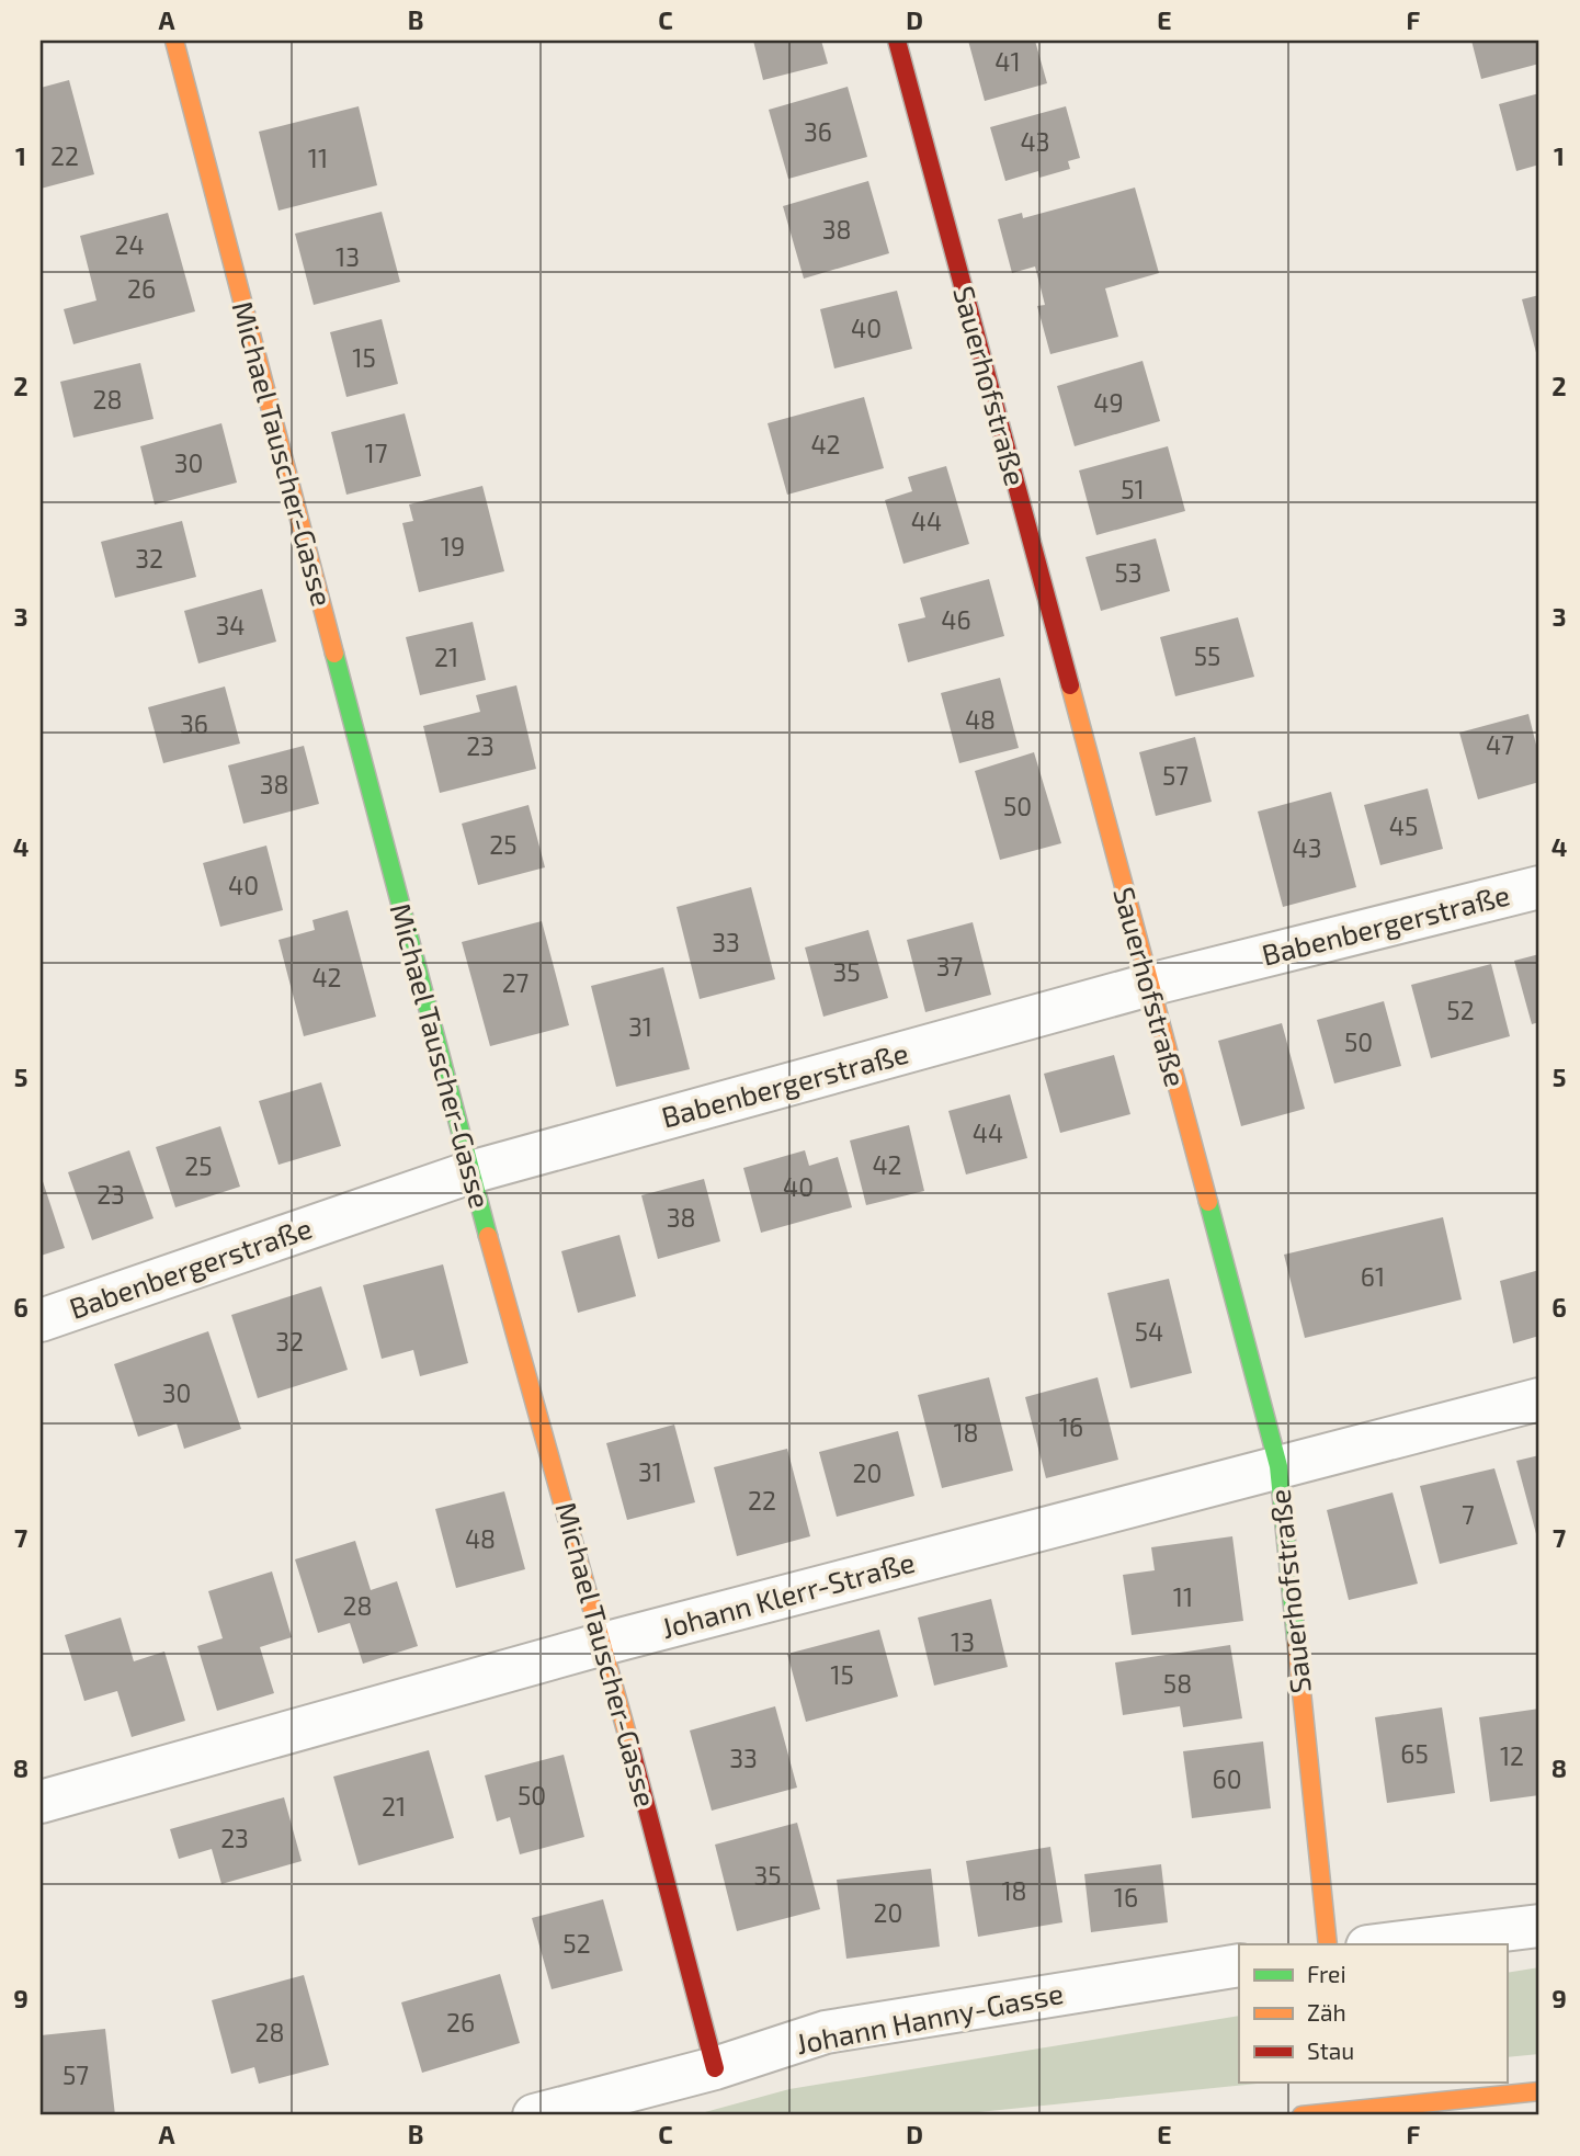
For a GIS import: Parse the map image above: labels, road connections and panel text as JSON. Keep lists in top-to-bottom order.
{
  "streets": {
    "street": [
      "Sauerhofstraße",
      "Michael Tauscher-Gasse",
      "Babenbergerstraße",
      "Johann Klerr-Straße",
      "Johann Hanny-Gasse"
    ]
  },
  "crossings": [
    ["Sauerhofstraße", "Babenbergerstraße"],
    ["Sauerhofstraße", "Johann Klerr-Straße"],
    ["Michael Tauscher-Gasse", "Babenbergerstraße"],
    ["Michael Tauscher-Gasse", "Johann Klerr-Straße"],
    ["Michael Tauscher-Gasse", "Johann Hanny-Gasse"]
  ],
  "house_numbers": [
    "41",
    "36",
    "43",
    "22",
    "11",
    "38",
    "24",
    "13",
    "26",
    "40",
    "15",
    "28",
    "49",
    "42",
    "17",
    "30",
    "51",
    "44",
    "19",
    "32",
    "53",
    "46",
    "34",
    "55",
    "21",
    "48",
    "36",
    "47",
    "23",
    "57",
    "38",
    "50",
    "45",
    "25",
    "43",
    "40",
    "33",
    "37",
    "35",
    "42",
    "27",
    "52",
    "31",
    "50",
    "44",
    "42",
    "25",
    "40",
    "23",
    "38",
    "61",
    "54",
    "32",
    "30",
    "16",
    "18",
    "31",
    "20",
    "22",
    "7",
    "48",
    "11",
    "28",
    "13",
    "15",
    "58",
    "65",
    "12",
    "33",
    "60",
    "50",
    "21",
    "23",
    "35",
    "18",
    "16",
    "20",
    "52",
    "26",
    "28",
    "57"
  ],
  "legend": ["Frei", "Zäh", "Stau"],
  "grid": {
    "columns": [
      "A",
      "B",
      "C",
      "D",
      "E",
      "F"
    ],
    "rows": [
      "1",
      "2",
      "3",
      "4",
      "5",
      "6",
      "7",
      "8",
      "9"
    ]
  }
}
